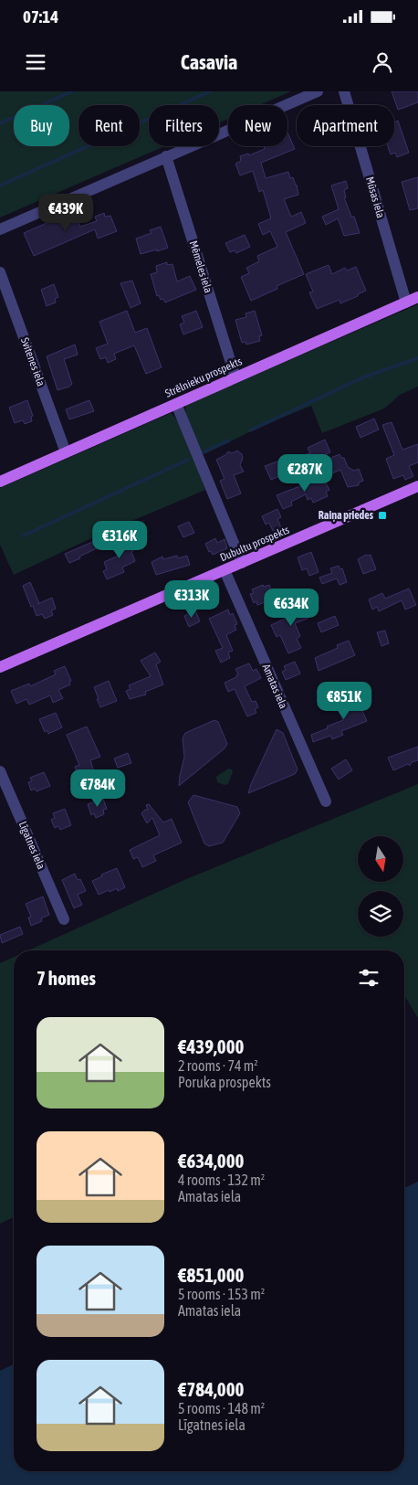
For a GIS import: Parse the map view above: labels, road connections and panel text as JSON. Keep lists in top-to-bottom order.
{
  "streets": {
    "main road": ["Strēlnieku prospekts", "Dubultu prospekts"],
    "street": [
      "Mūsas iela",
      "Mēmeles iela",
      "Svitenes iela",
      "Amatas iela",
      "Līgatnes iela"
    ]
  },
  "crossings": [
    ["Mūsas iela", "Strēlnieku prospekts"],
    ["Mēmeles iela", "Strēlnieku prospekts"],
    ["Svitenes iela", "Strēlnieku prospekts"],
    ["Dubultu prospekts", "Amatas iela"]
  ],
  "places": {
    "transit": ["Raiņa priedes"]
  },
  "north": "bottom",
  "page": {
    "status": "07:14",
    "header": "Casavia",
    "chip": [
      "Buy",
      "Rent",
      "Filters",
      "New",
      "Apartment"
    ],
    "price": [
      "€439K",
      "€287K",
      "€316K",
      "€313K",
      "€634K",
      "€851K",
      "€784K"
    ],
    "heading": "7 homes",
    "list": [
      {
        "name": "€439,000",
        "note": "2 rooms · 74 m² · Poruka prospekts"
      },
      {
        "name": "€634,000",
        "note": "4 rooms · 132 m² · Amatas iela"
      },
      {
        "name": "€851,000",
        "note": "5 rooms · 153 m² · Amatas iela"
      },
      {
        "name": "€784,000",
        "note": "5 rooms · 148 m² · Līgatnes iela"
      }
    ]
  }
}
